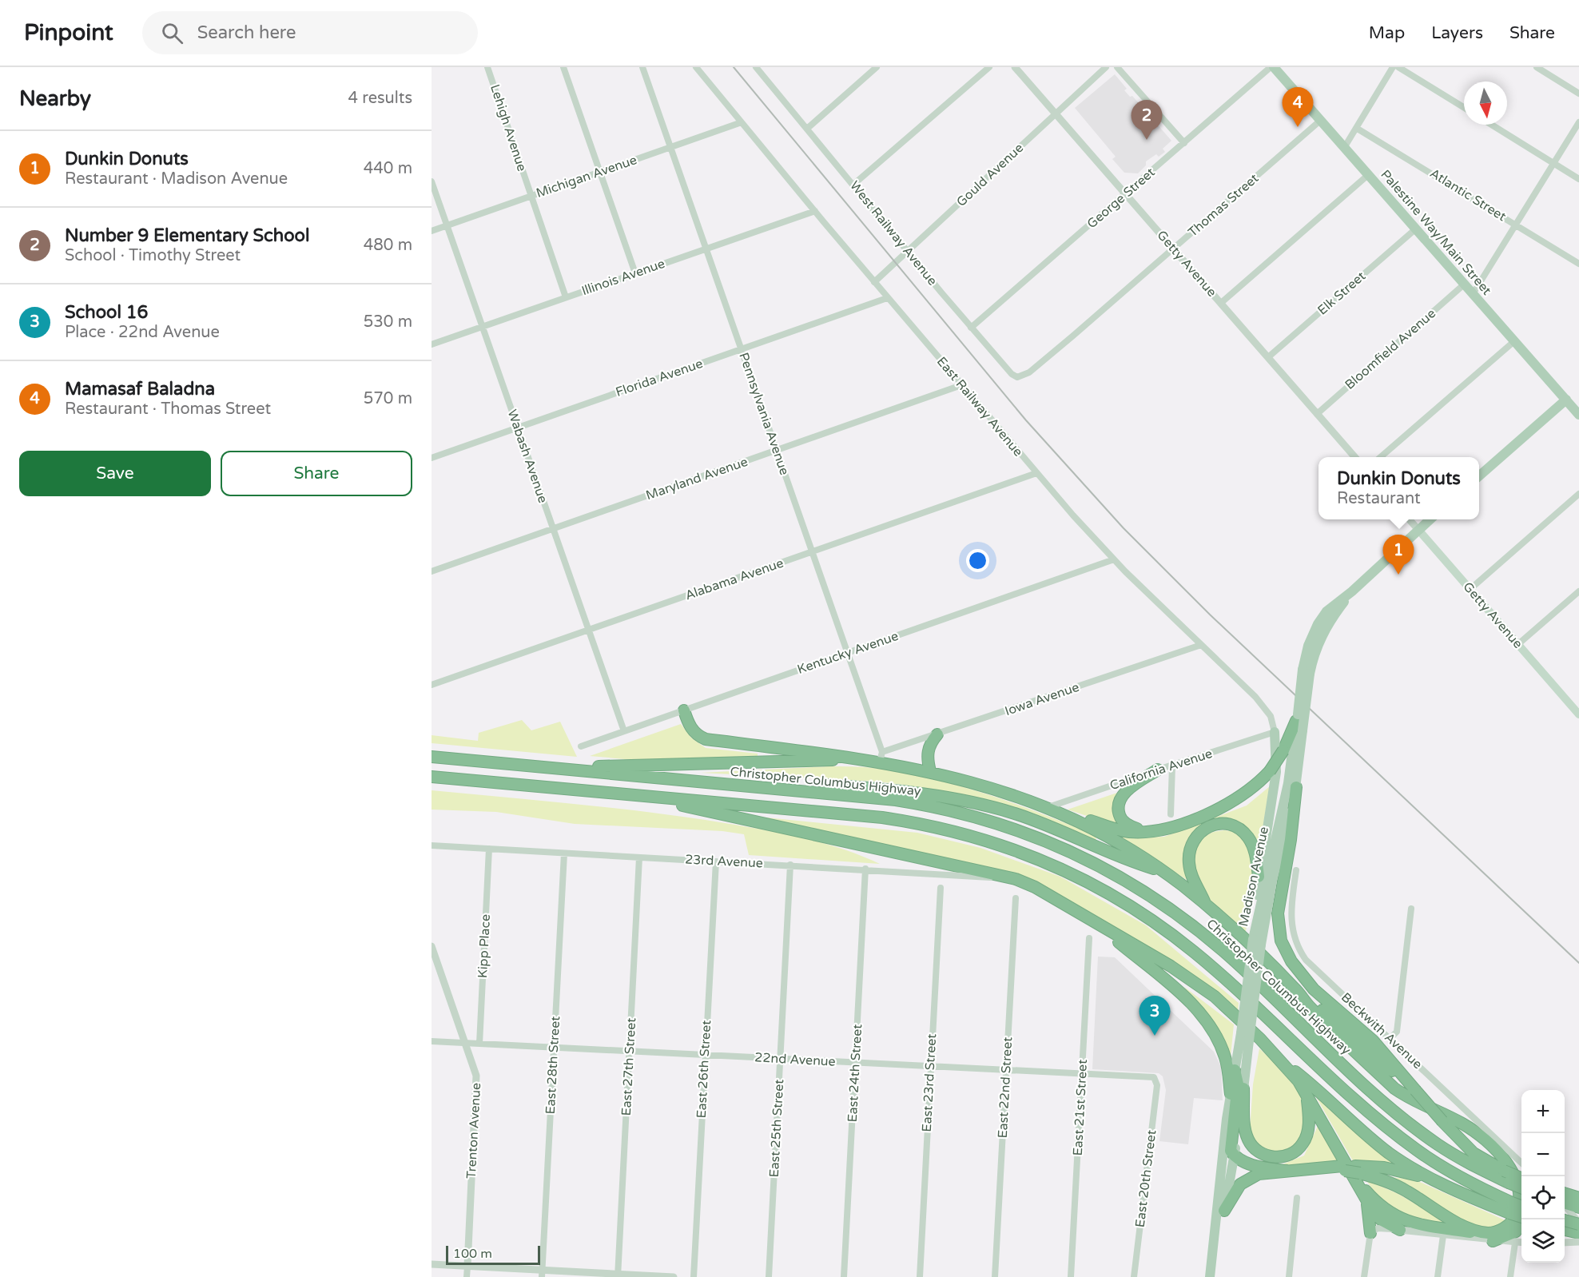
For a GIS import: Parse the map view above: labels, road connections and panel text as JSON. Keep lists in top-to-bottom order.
{
  "streets": {
    "highway": ["Christopher Columbus Highway"],
    "main road": ["Palestine Way/Main Street", "Getty Avenue", "Madison Avenue"],
    "street": [
      "Lehigh Avenue",
      "Gould Avenue",
      "Michigan Avenue",
      "Atlantic Street",
      "George Street",
      "Thomas Street",
      "West Railway Avenue",
      "Illinois Avenue",
      "Elk Street",
      "Bloomfield Avenue",
      "Florida Avenue",
      "East Railway Avenue",
      "Pennsylvania Avenue",
      "Wabash Avenue",
      "Maryland Avenue",
      "Alabama Avenue",
      "Kentucky Avenue",
      "Iowa Avenue",
      "California Avenue",
      "23rd Avenue",
      "Kipp Place",
      "Beckwith Avenue",
      "22nd Avenue",
      "East 28th Street",
      "East 27th Street",
      "East 26th Street",
      "East 24th Street",
      "East 23rd Street",
      "East 22nd Street",
      "East 21st Street",
      "East 25th Street",
      "Trenton Avenue",
      "East 20th Street"
    ]
  },
  "crossings": [
    ["Lehigh Avenue", "Michigan Avenue"],
    ["Lehigh Avenue", "Illinois Avenue"],
    ["Gould Avenue", "West Railway Avenue"],
    ["Gould Avenue", "Getty Avenue"],
    ["Gould Avenue", "East Railway Avenue"],
    ["Michigan Avenue", "East Railway Avenue"],
    ["Michigan Avenue", "Pennsylvania Avenue"],
    ["Michigan Avenue", "Wabash Avenue"],
    ["George Street", "Palestine Way/Main Street"],
    ["George Street", "West Railway Avenue"],
    ["George Street", "Getty Avenue"],
    ["Thomas Street", "Palestine Way/Main Street"],
    ["Thomas Street", "West Railway Avenue"],
    ["Thomas Street", "Getty Avenue"],
    ["Palestine Way/Main Street", "Elk Street"],
    ["Palestine Way/Main Street", "Bloomfield Avenue"],
    ["Getty Avenue", "Elk Street"],
    ["Getty Avenue", "Bloomfield Avenue"],
    ["Getty Avenue", "Madison Avenue"],
    ["Illinois Avenue", "East Railway Avenue"],
    ["Illinois Avenue", "Pennsylvania Avenue"],
    ["Illinois Avenue", "Wabash Avenue"],
    ["Florida Avenue", "East Railway Avenue"],
    ["Florida Avenue", "Pennsylvania Avenue"],
    ["Florida Avenue", "Wabash Avenue"],
    ["East Railway Avenue", "Maryland Avenue"],
    ["East Railway Avenue", "Alabama Avenue"],
    ["East Railway Avenue", "Kentucky Avenue"],
    ["East Railway Avenue", "Iowa Avenue"],
    ["East Railway Avenue", "California Avenue"],
    ["Pennsylvania Avenue", "Maryland Avenue"],
    ["Pennsylvania Avenue", "Alabama Avenue"],
    ["Pennsylvania Avenue", "Kentucky Avenue"],
    ["Pennsylvania Avenue", "Iowa Avenue"],
    ["Wabash Avenue", "Maryland Avenue"],
    ["Wabash Avenue", "Alabama Avenue"],
    ["Wabash Avenue", "Kentucky Avenue"],
    ["23rd Avenue", "Kipp Place"],
    ["23rd Avenue", "East 28th Street"],
    ["23rd Avenue", "East 27th Street"],
    ["23rd Avenue", "East 26th Street"],
    ["23rd Avenue", "East 24th Street"],
    ["23rd Avenue", "East 25th Street"],
    ["Kipp Place", "22nd Avenue"],
    ["22nd Avenue", "East 28th Street"],
    ["22nd Avenue", "East 27th Street"],
    ["22nd Avenue", "East 26th Street"],
    ["22nd Avenue", "East 24th Street"],
    ["22nd Avenue", "East 23rd Street"],
    ["22nd Avenue", "East 22nd Street"],
    ["22nd Avenue", "East 21st Street"],
    ["22nd Avenue", "East 25th Street"],
    ["22nd Avenue", "Trenton Avenue"],
    ["22nd Avenue", "East 20th Street"]
  ],
  "scale_bar": "100 m",
  "north": "bottom",
  "page": {
    "header": "Pinpoint",
    "search": "Search here",
    "nav": ["Map", "Layers", "Share"],
    "heading": ["Nearby", "4 results"],
    "pins": [
      "4",
      "2",
      "1",
      "3"
    ],
    "list": [
      {
        "mark": "1",
        "name": "Dunkin Donuts",
        "note": "Restaurant · Madison Avenue",
        "value": "440 m"
      },
      {
        "mark": "2",
        "name": "Number 9 Elementary School",
        "note": "School · Timothy Street",
        "value": "480 m"
      },
      {
        "mark": "3",
        "name": "School 16",
        "note": "Place · 22nd Avenue",
        "value": "530 m"
      },
      {
        "mark": "4",
        "name": "Mamasaf Baladna",
        "note": "Restaurant · Thomas Street",
        "value": "570 m"
      }
    ],
    "buttons": ["Save", "Share"],
    "popup": ["Dunkin Donuts", "Restaurant"],
    "map_buttons": ["+", "−"],
    "scale": "100 m"
  }
}
